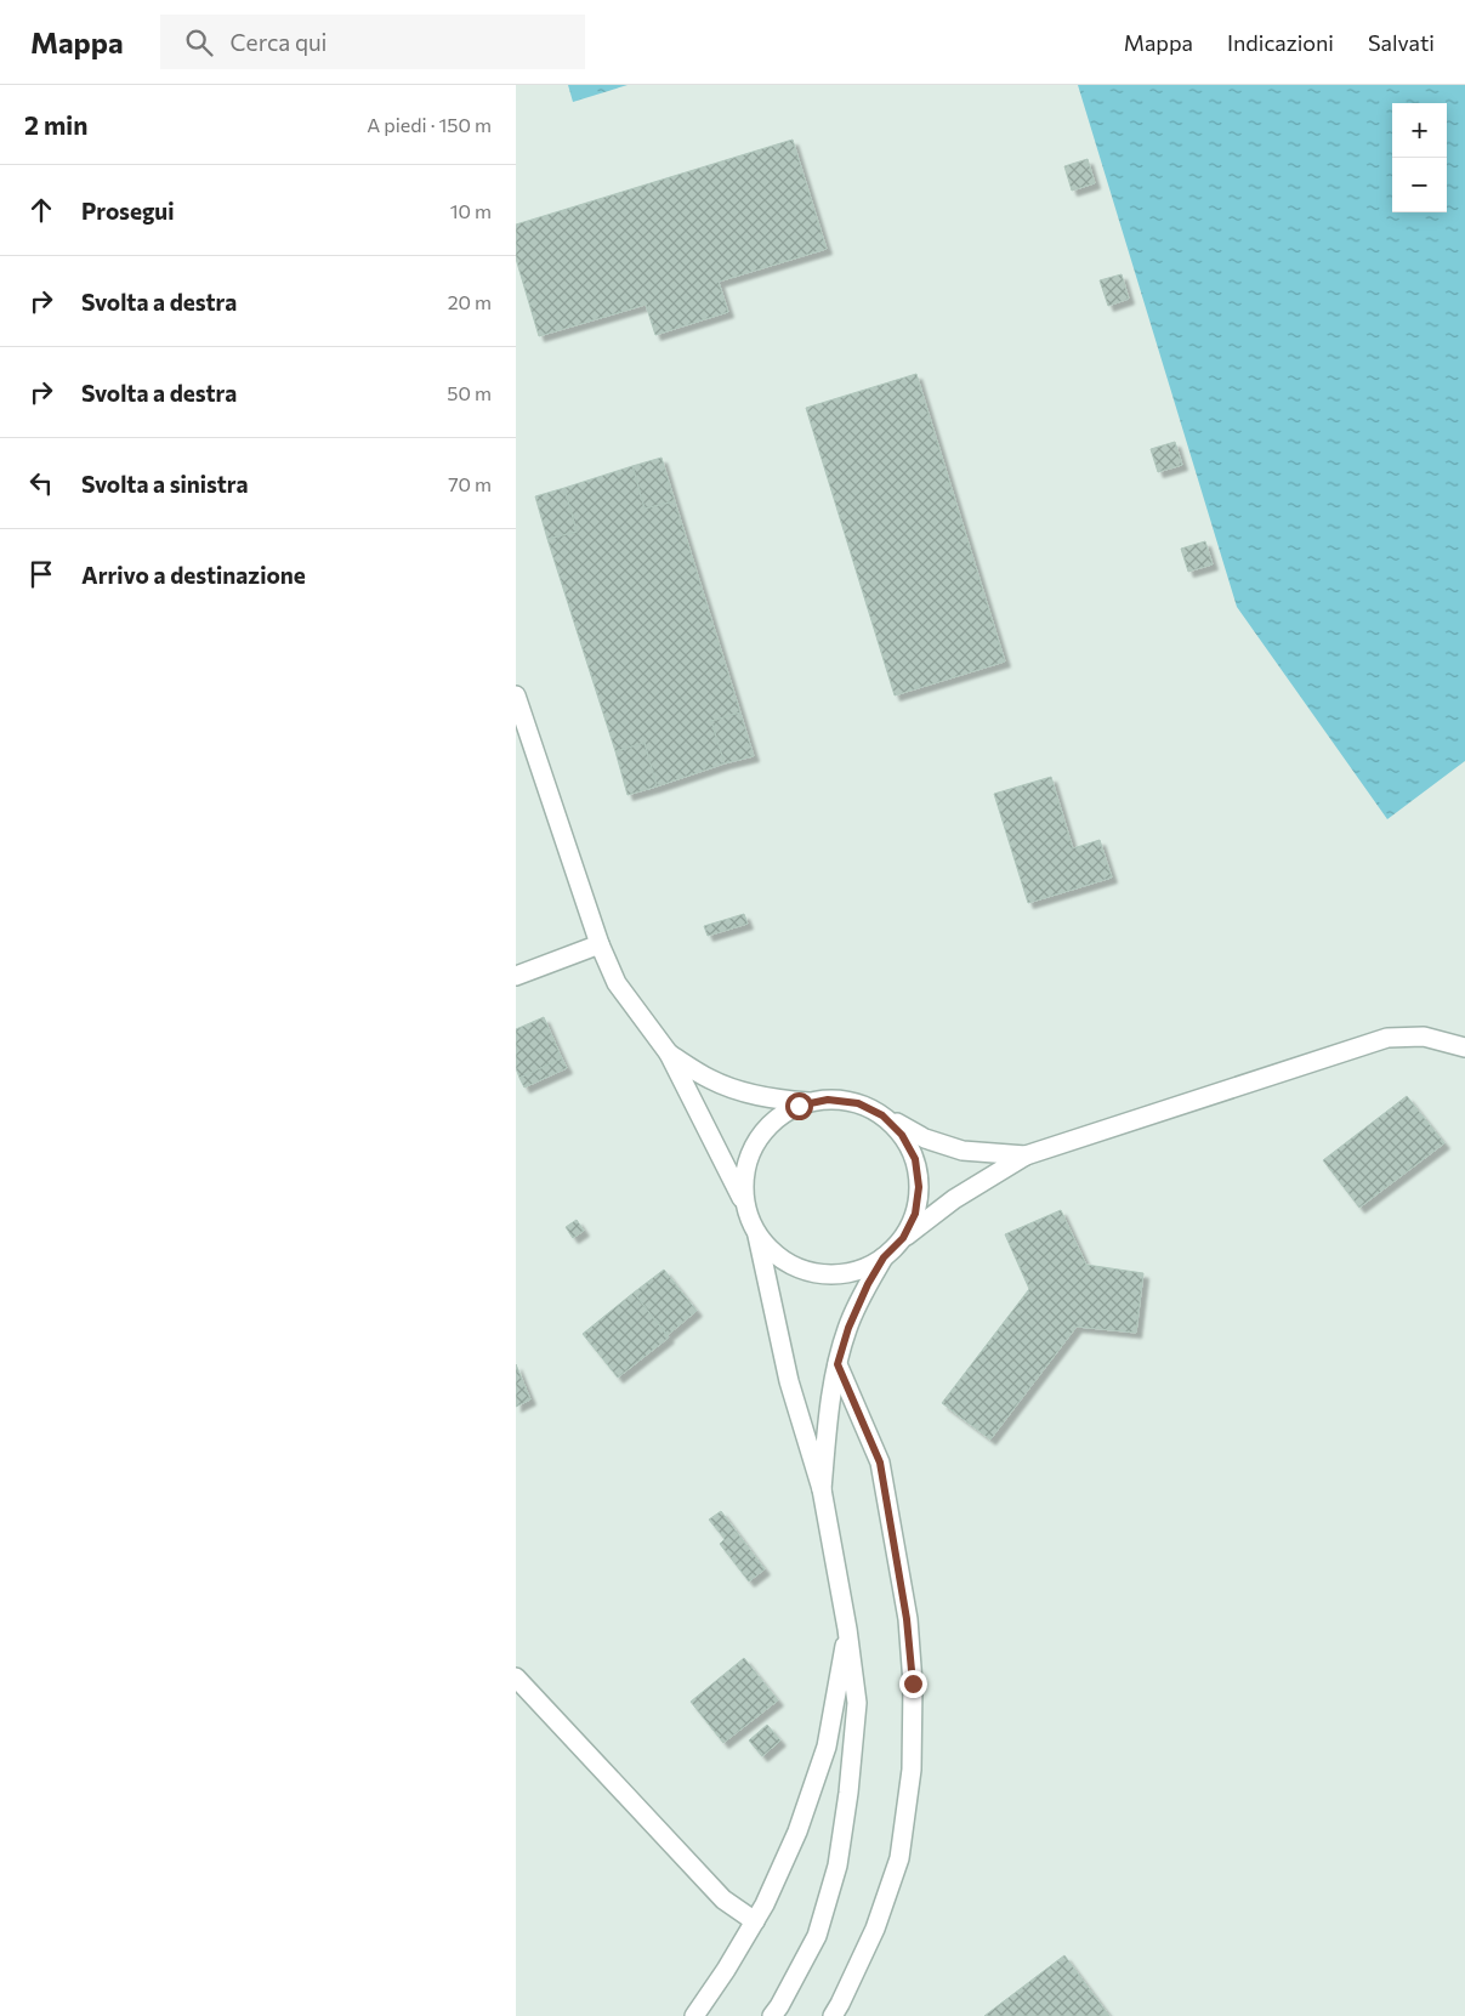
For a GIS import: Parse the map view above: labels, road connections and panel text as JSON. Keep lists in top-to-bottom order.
{
  "page": {
    "header": "Mappa",
    "search": "Cerca qui",
    "nav": ["Mappa", "Indicazioni", "Salvati"],
    "heading": ["2 min", "A piedi · 150 m"],
    "map_buttons": ["+", "−"],
    "list": [
      ["Prosegui", "10 m"],
      ["Svolta a destra", "20 m"],
      ["Svolta a destra", "50 m"],
      ["Svolta a sinistra", "70 m"],
      "Arrivo a destinazione"
    ]
  }
}
